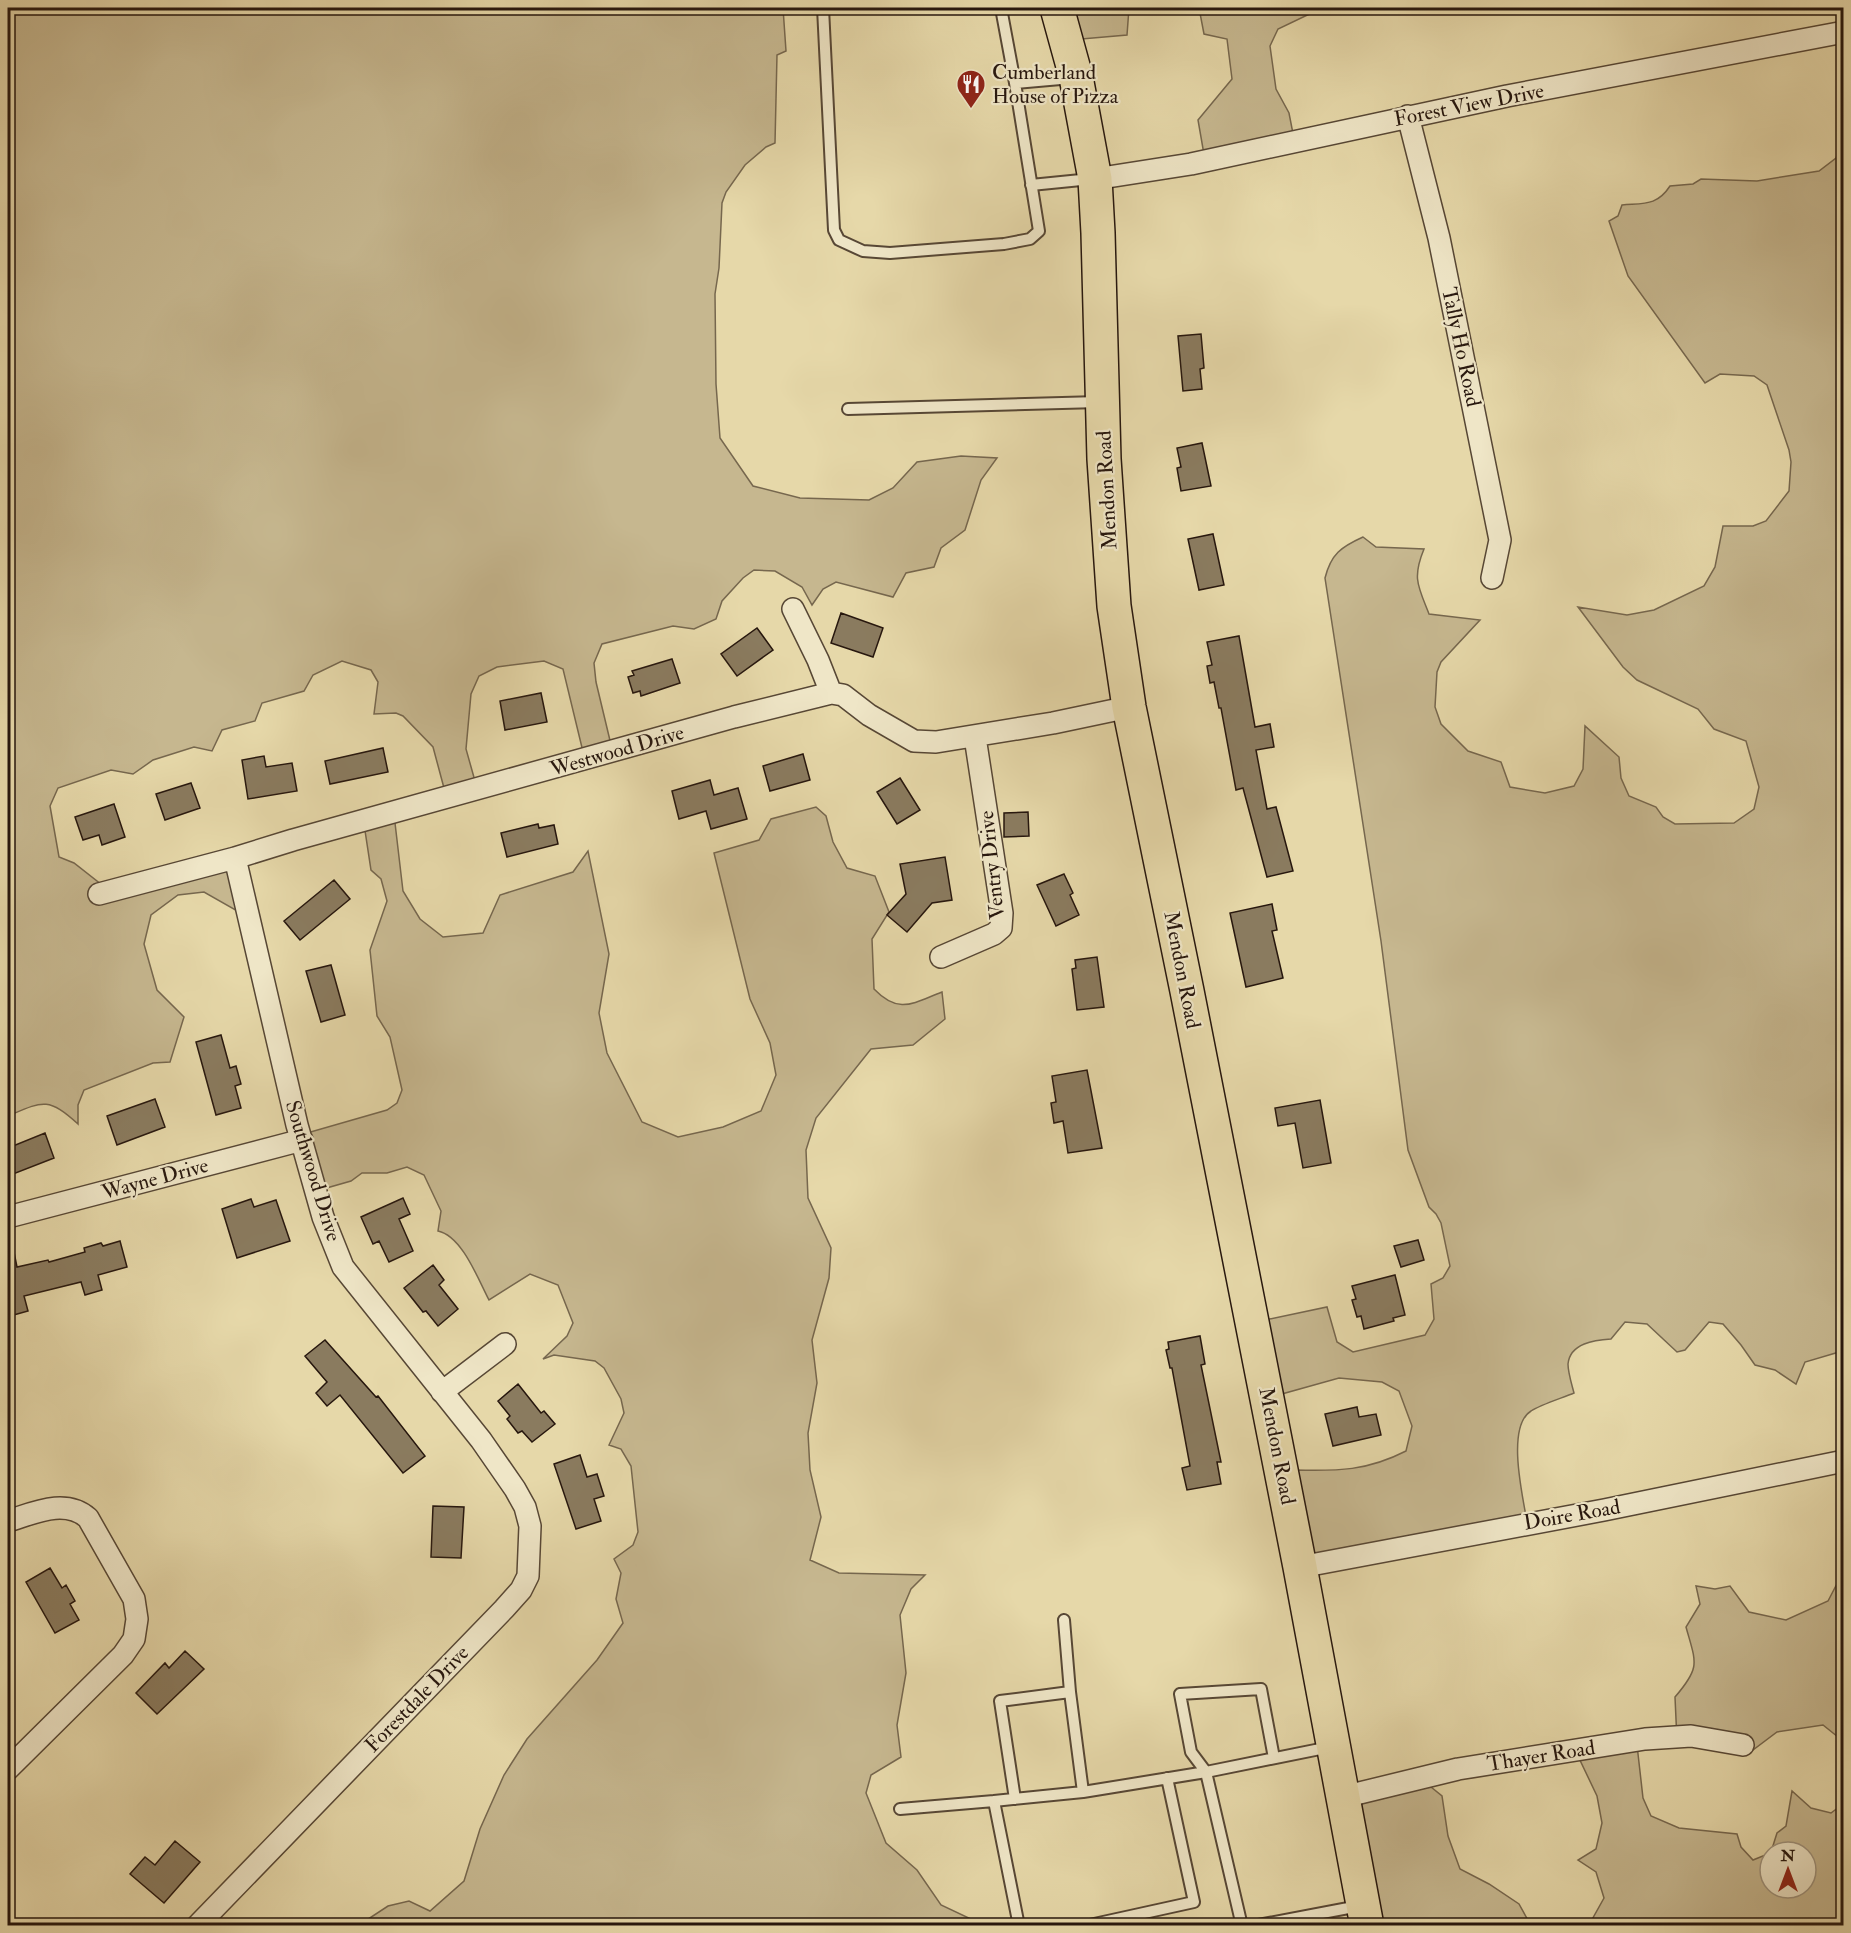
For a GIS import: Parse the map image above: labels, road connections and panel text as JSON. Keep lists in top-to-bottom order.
{
  "streets": {
    "main road": ["Mendon Road"],
    "street": [
      "Forest View Drive",
      "Tally Ho Road",
      "Westwood Drive",
      "Ventry Drive",
      "Southwood Drive",
      "Wayne Drive",
      "Doire Road",
      "Forestdale Drive",
      "Thayer Road"
    ]
  },
  "crossings": [
    ["Forest View Drive", "Tally Ho Road"],
    ["Forest View Drive", "Mendon Road"],
    ["Mendon Road", "Doire Road"],
    ["Mendon Road", "Thayer Road"],
    ["Westwood Drive", "Southwood Drive"],
    ["Southwood Drive", "Wayne Drive"],
    ["Southwood Drive", "Forestdale Drive"]
  ],
  "places": {
    "restaurant": ["Cumberland House of Pizza"]
  },
  "north": "top"
}
